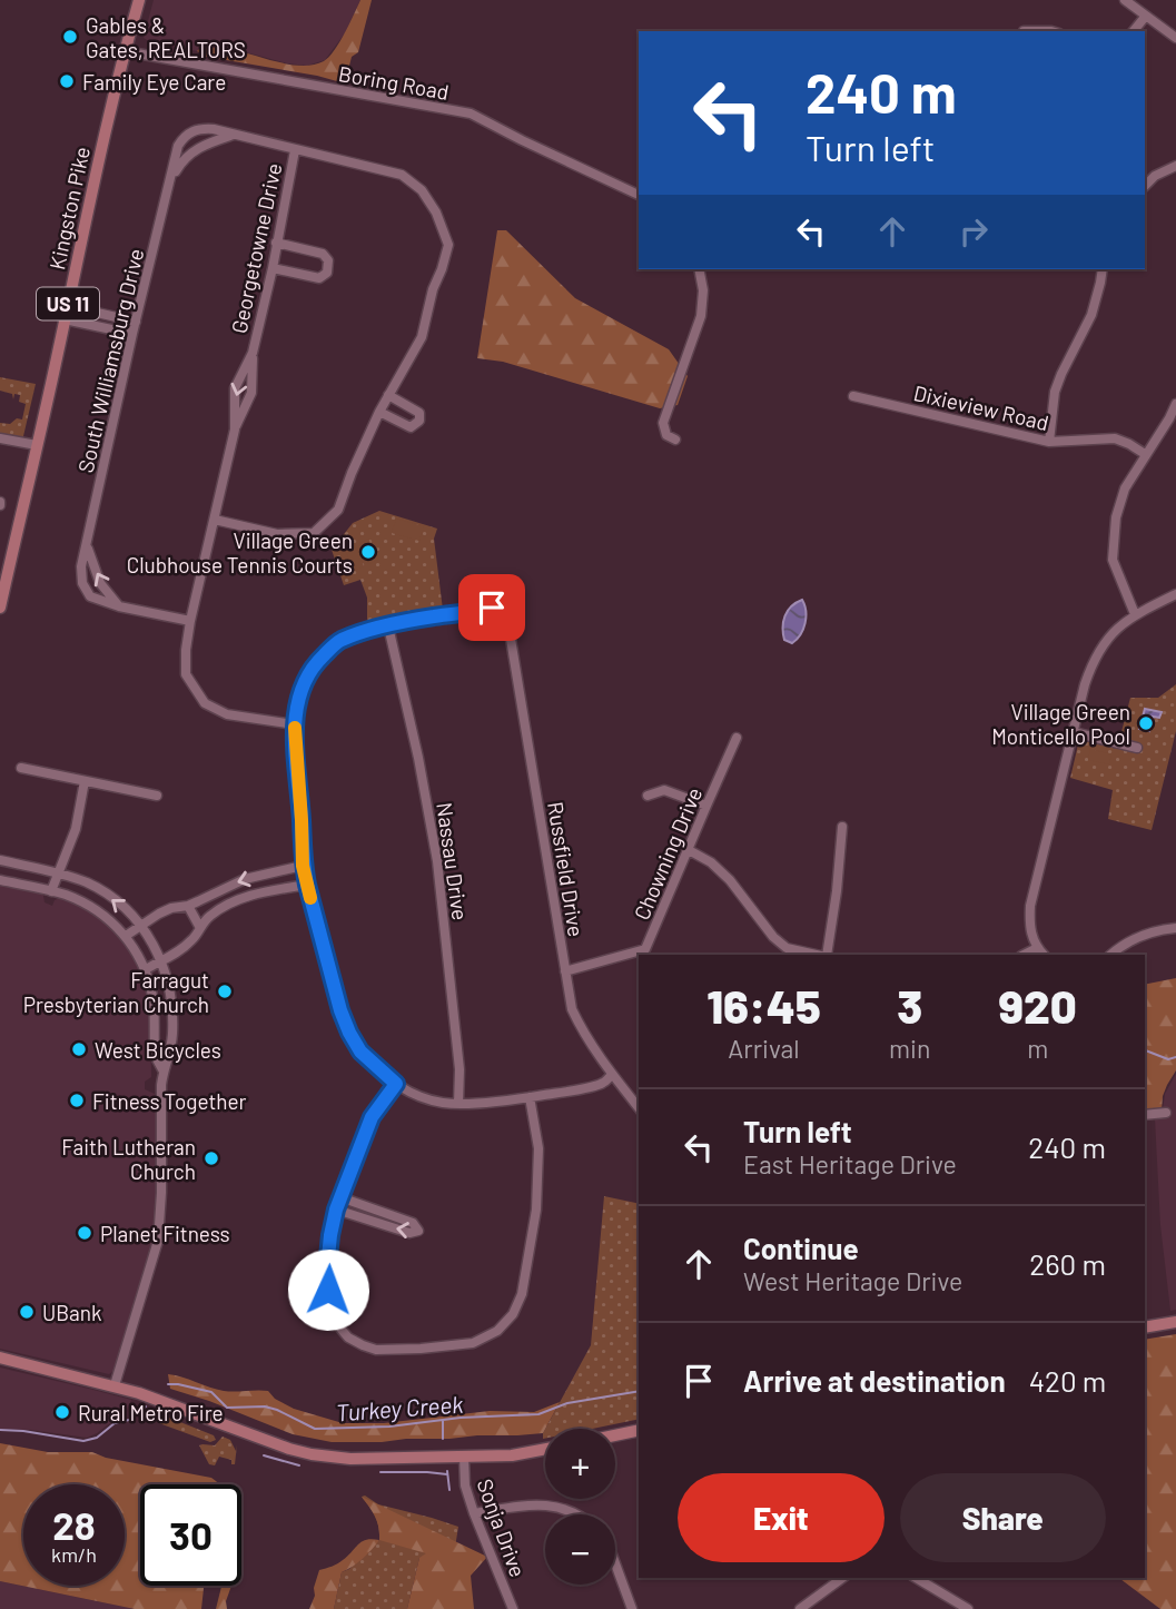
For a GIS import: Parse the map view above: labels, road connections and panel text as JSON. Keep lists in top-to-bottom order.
{
  "streets": {
    "main road": ["Kingston Pike", "US 11"],
    "street": [
      "Boring Road",
      "Georgetowne Drive",
      "South Williamsburg Drive",
      "Dixieview Road",
      "Chowning Drive",
      "Nassau Drive",
      "Russfield Drive",
      "Sonja Drive"
    ]
  },
  "crossings": [
    ["Boring Road", "Kingston Pike"],
    ["Georgetowne Drive", "South Williamsburg Drive"],
    ["Chowning Drive", "Russfield Drive"],
    ["Nassau Drive", "Russfield Drive"]
  ],
  "water": ["Turkey Creek"],
  "places": [
    "Gables & Gates, REALTORS",
    "Family Eye Care",
    "Village Green Clubhouse Tennis Courts",
    "Village Green Monticello Pool",
    "Farragut Presbyterian Church",
    "West Bicycles",
    "Fitness Together",
    "Faith Lutheran Church",
    "Planet Fitness",
    "UBank",
    "Rural Metro Fire"
  ],
  "page": {
    "turn": ["240 m", "Turn left"],
    "eta": [
      "16:45",
      "Arrival",
      "3",
      "min",
      "920",
      "m"
    ],
    "list": [
      {
        "name": "Turn left",
        "note": "East Heritage Drive",
        "value": "240 m"
      },
      {
        "name": "Continue",
        "note": "West Heritage Drive",
        "value": "260 m"
      },
      {
        "name": "Arrive at destination",
        "value": "420 m"
      }
    ],
    "map_buttons": ["+", "−"],
    "buttons": ["Exit", "Share"],
    "speed": "28 km/h",
    "limit": "30"
  }
}
